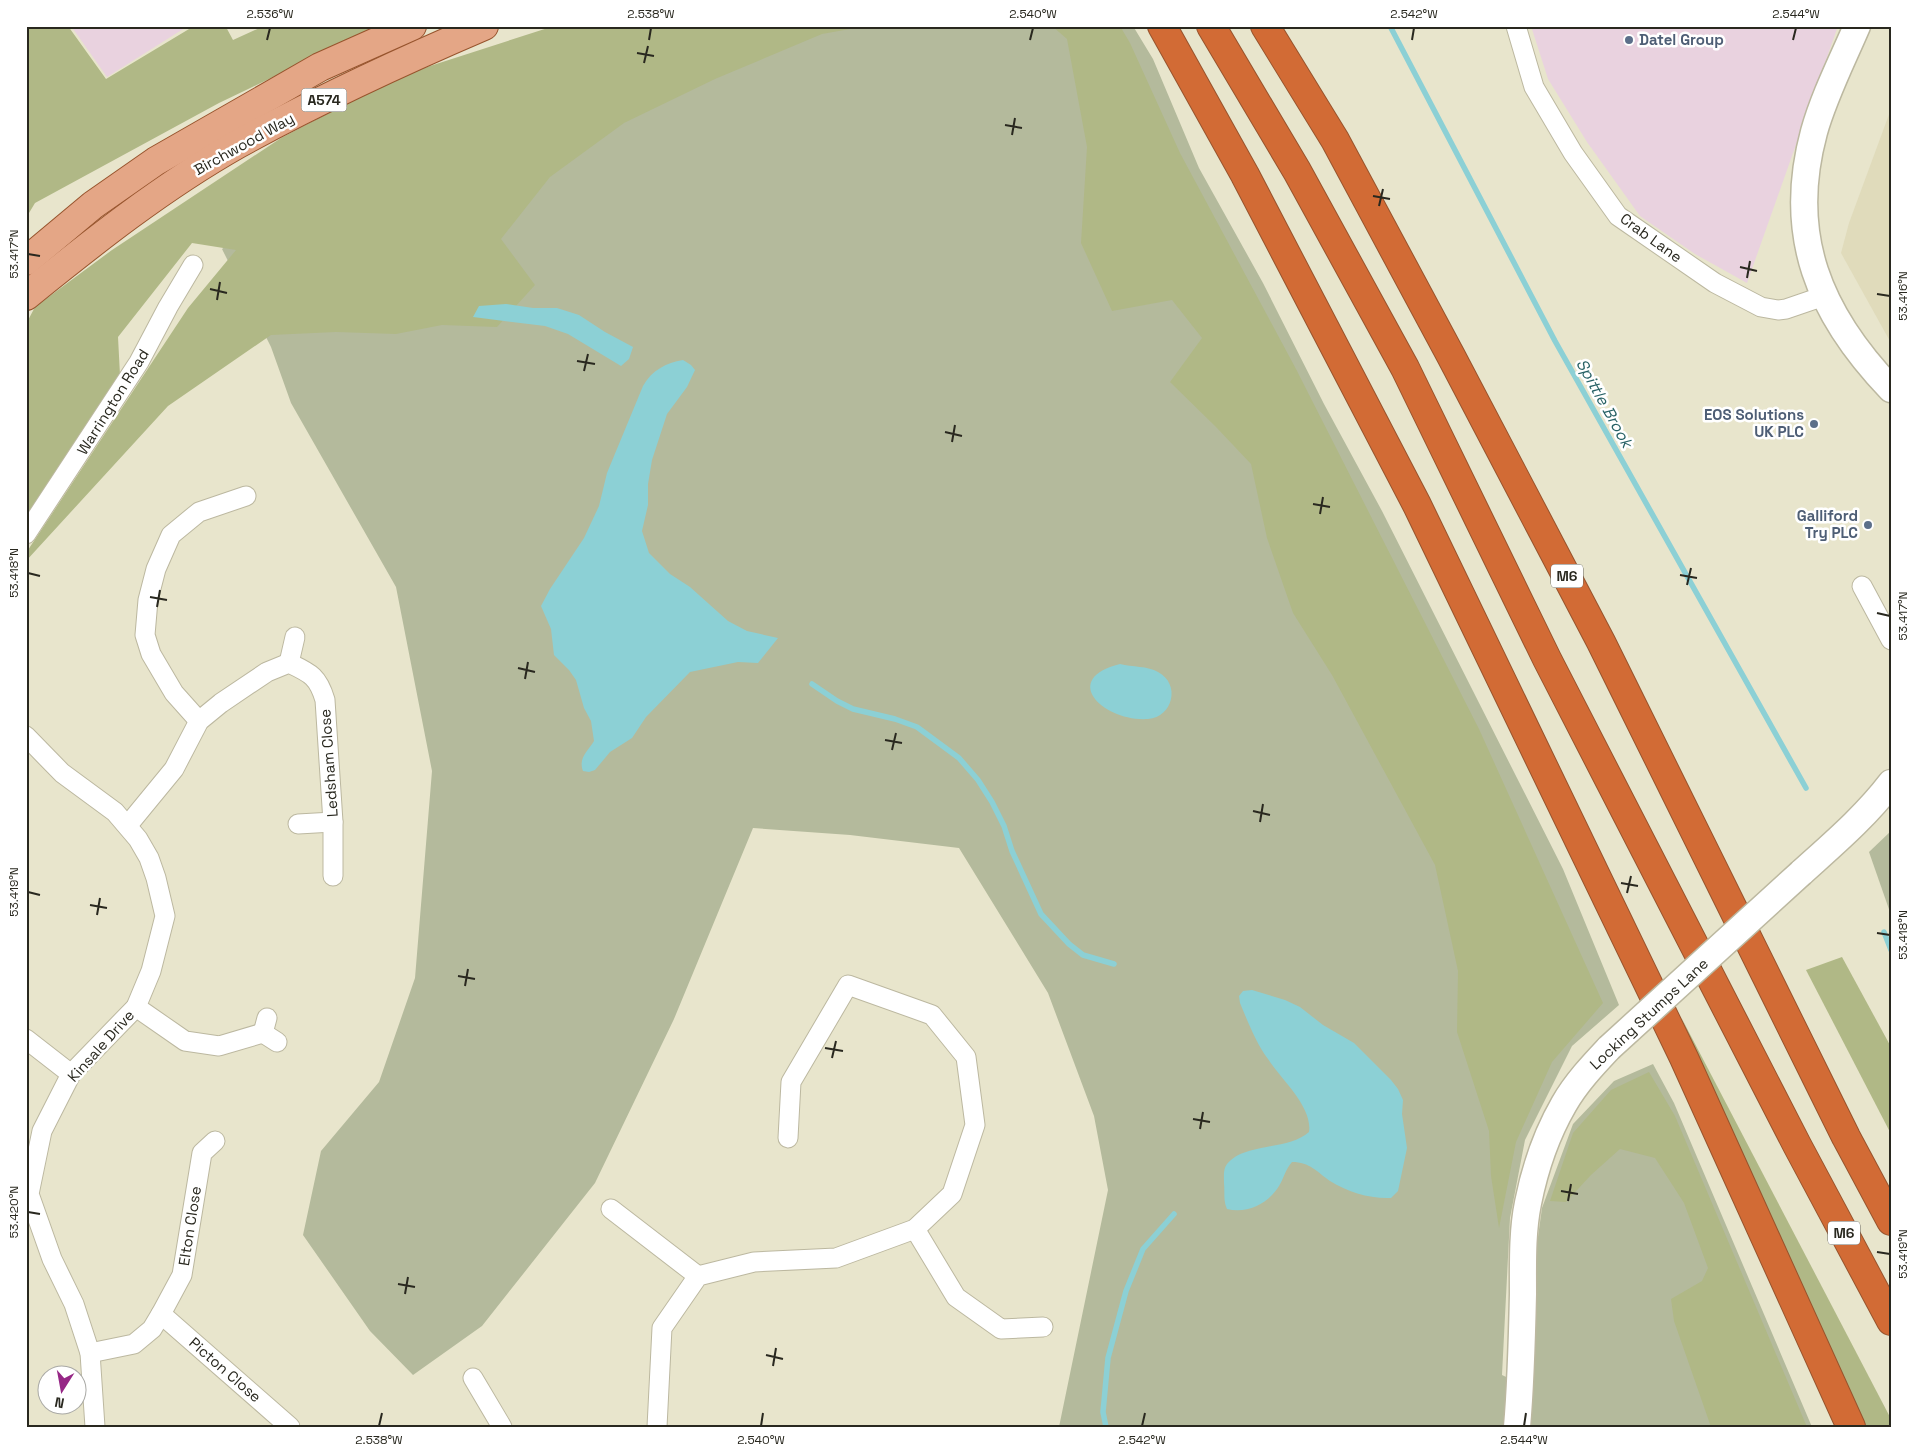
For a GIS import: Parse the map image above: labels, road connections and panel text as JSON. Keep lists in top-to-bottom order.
{
  "streets": {
    "highway": ["M6"],
    "main road": ["A574", "Birchwood Way"],
    "street": [
      "Crab Lane",
      "Warrington Road",
      "Ledsham Close",
      "Locking Stumps Lane",
      "Kinsale Drive",
      "Elton Close",
      "Picton Close"
    ]
  },
  "crossings": [
    ["Kinsale Drive", "Elton Close"],
    ["Elton Close", "Picton Close"]
  ],
  "water": ["Spittle Brook"],
  "places": ["Datel Group", "EOS Solutions UK PLC", "Galliford Try PLC"],
  "north": "bottom",
  "coordinates": [
    "2.536°W",
    "2.538°W",
    "2.540°W",
    "2.542°W",
    "2.544°W",
    "53.417°N",
    "53.416°N",
    "53.418°N",
    "53.419°N",
    "53.420°N"
  ]
}
